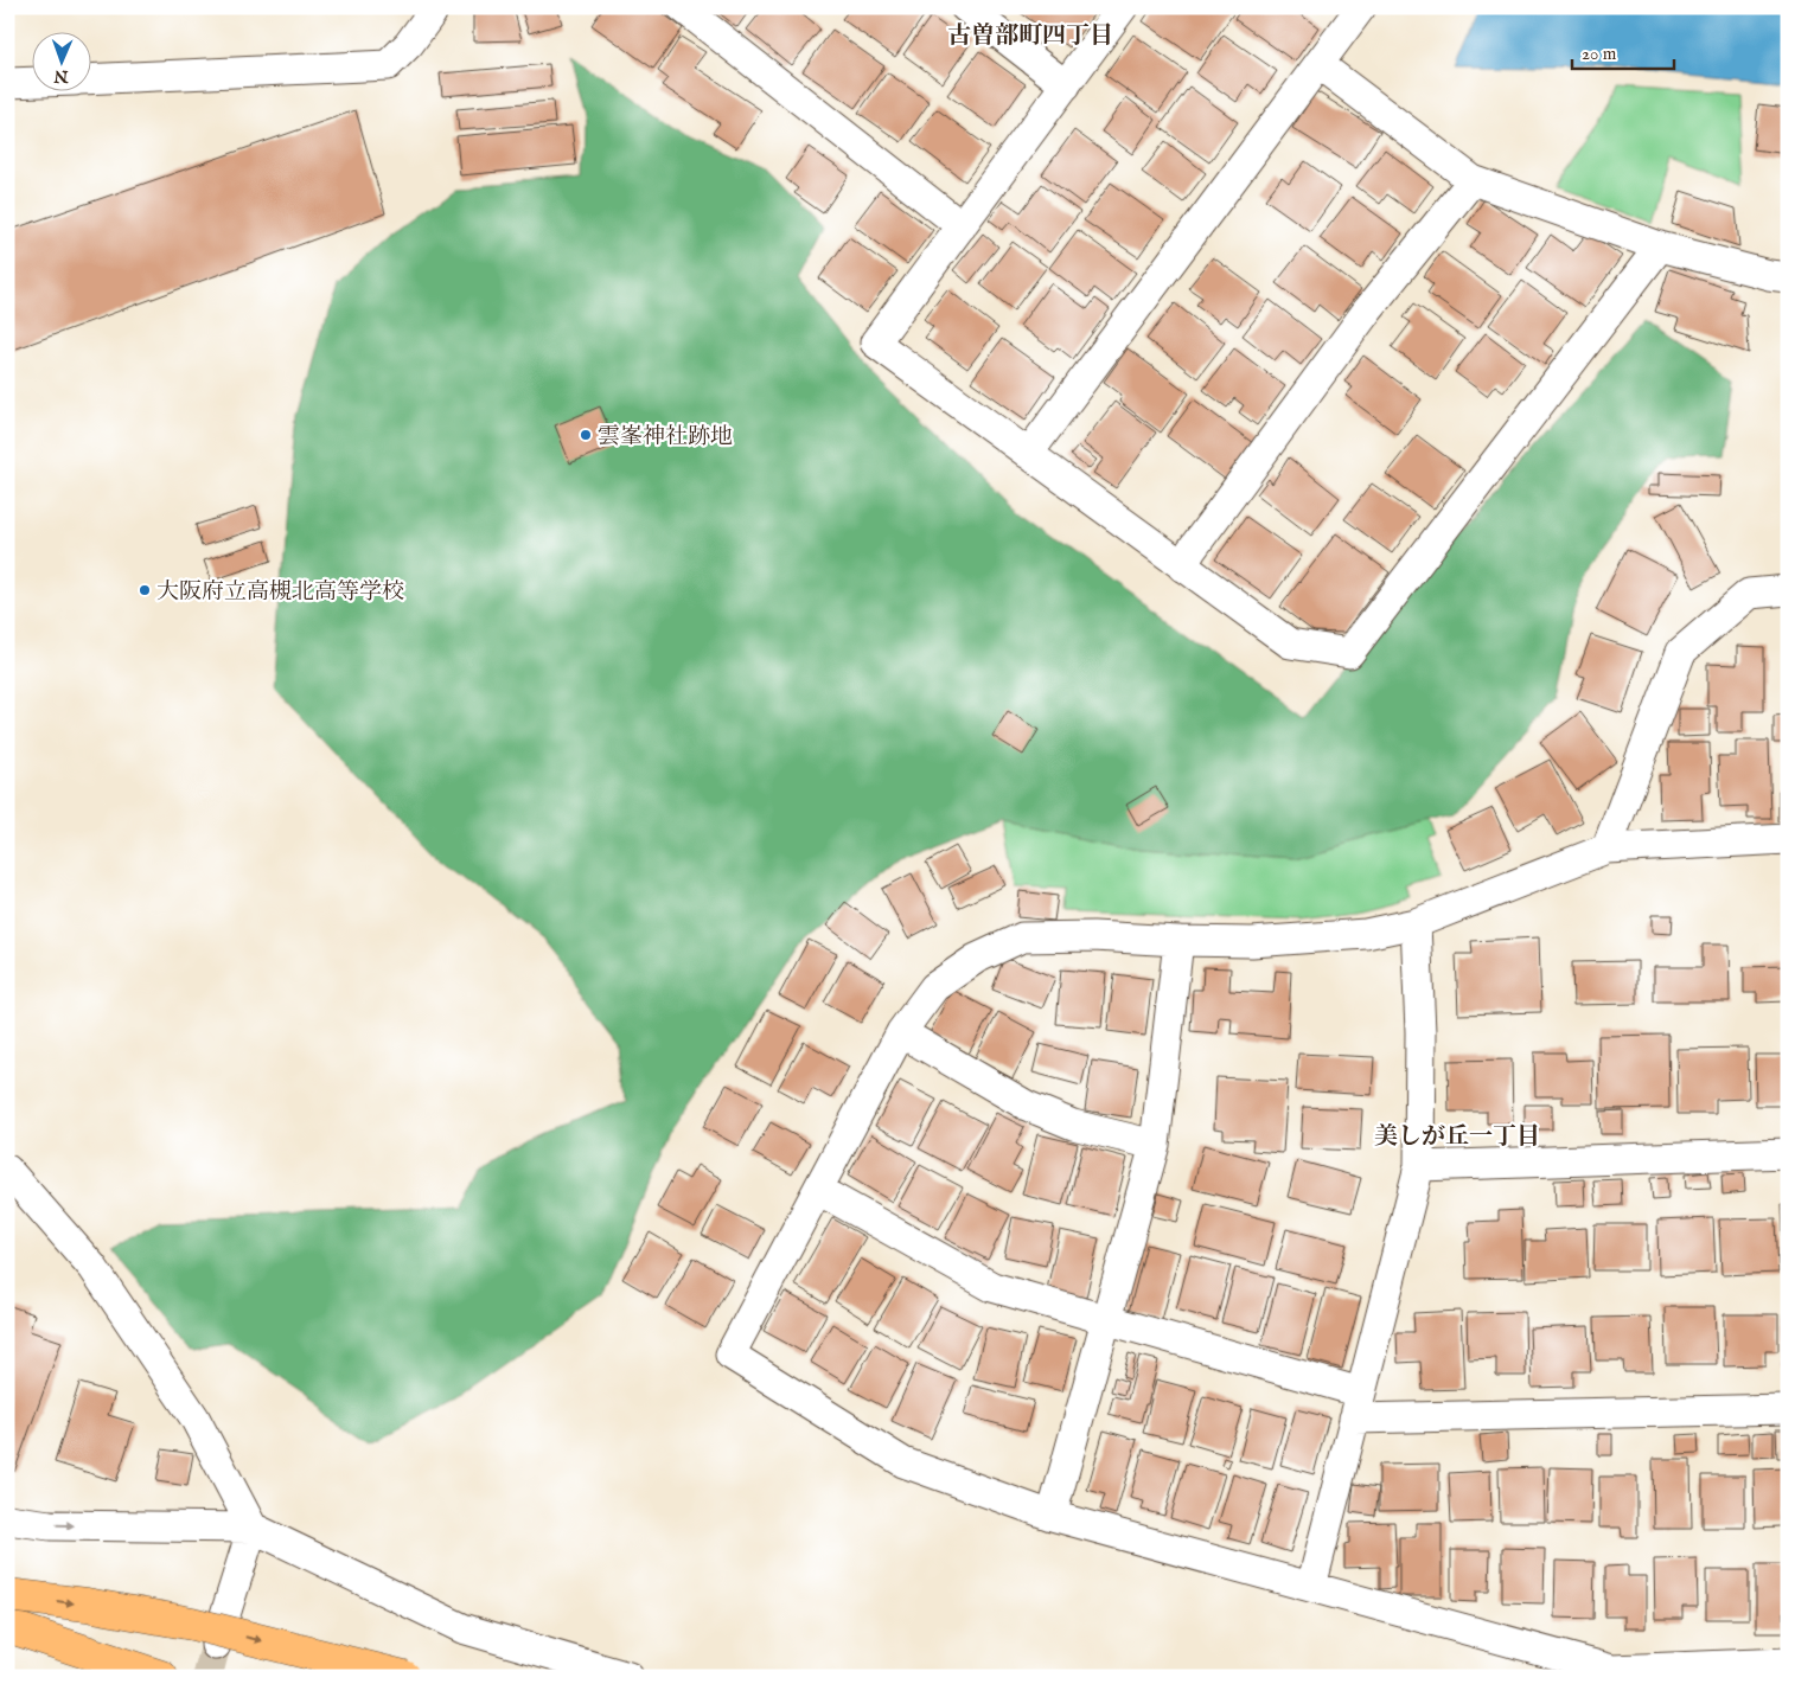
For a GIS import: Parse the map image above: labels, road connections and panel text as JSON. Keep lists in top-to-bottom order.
{
  "districts": ["古曽部町四丁目", "美しが丘一丁目"],
  "places": ["雲峯神社跡地", "大阪府立高槻北高等学校"],
  "scale_bar": "20 m",
  "north": "bottom"
}
